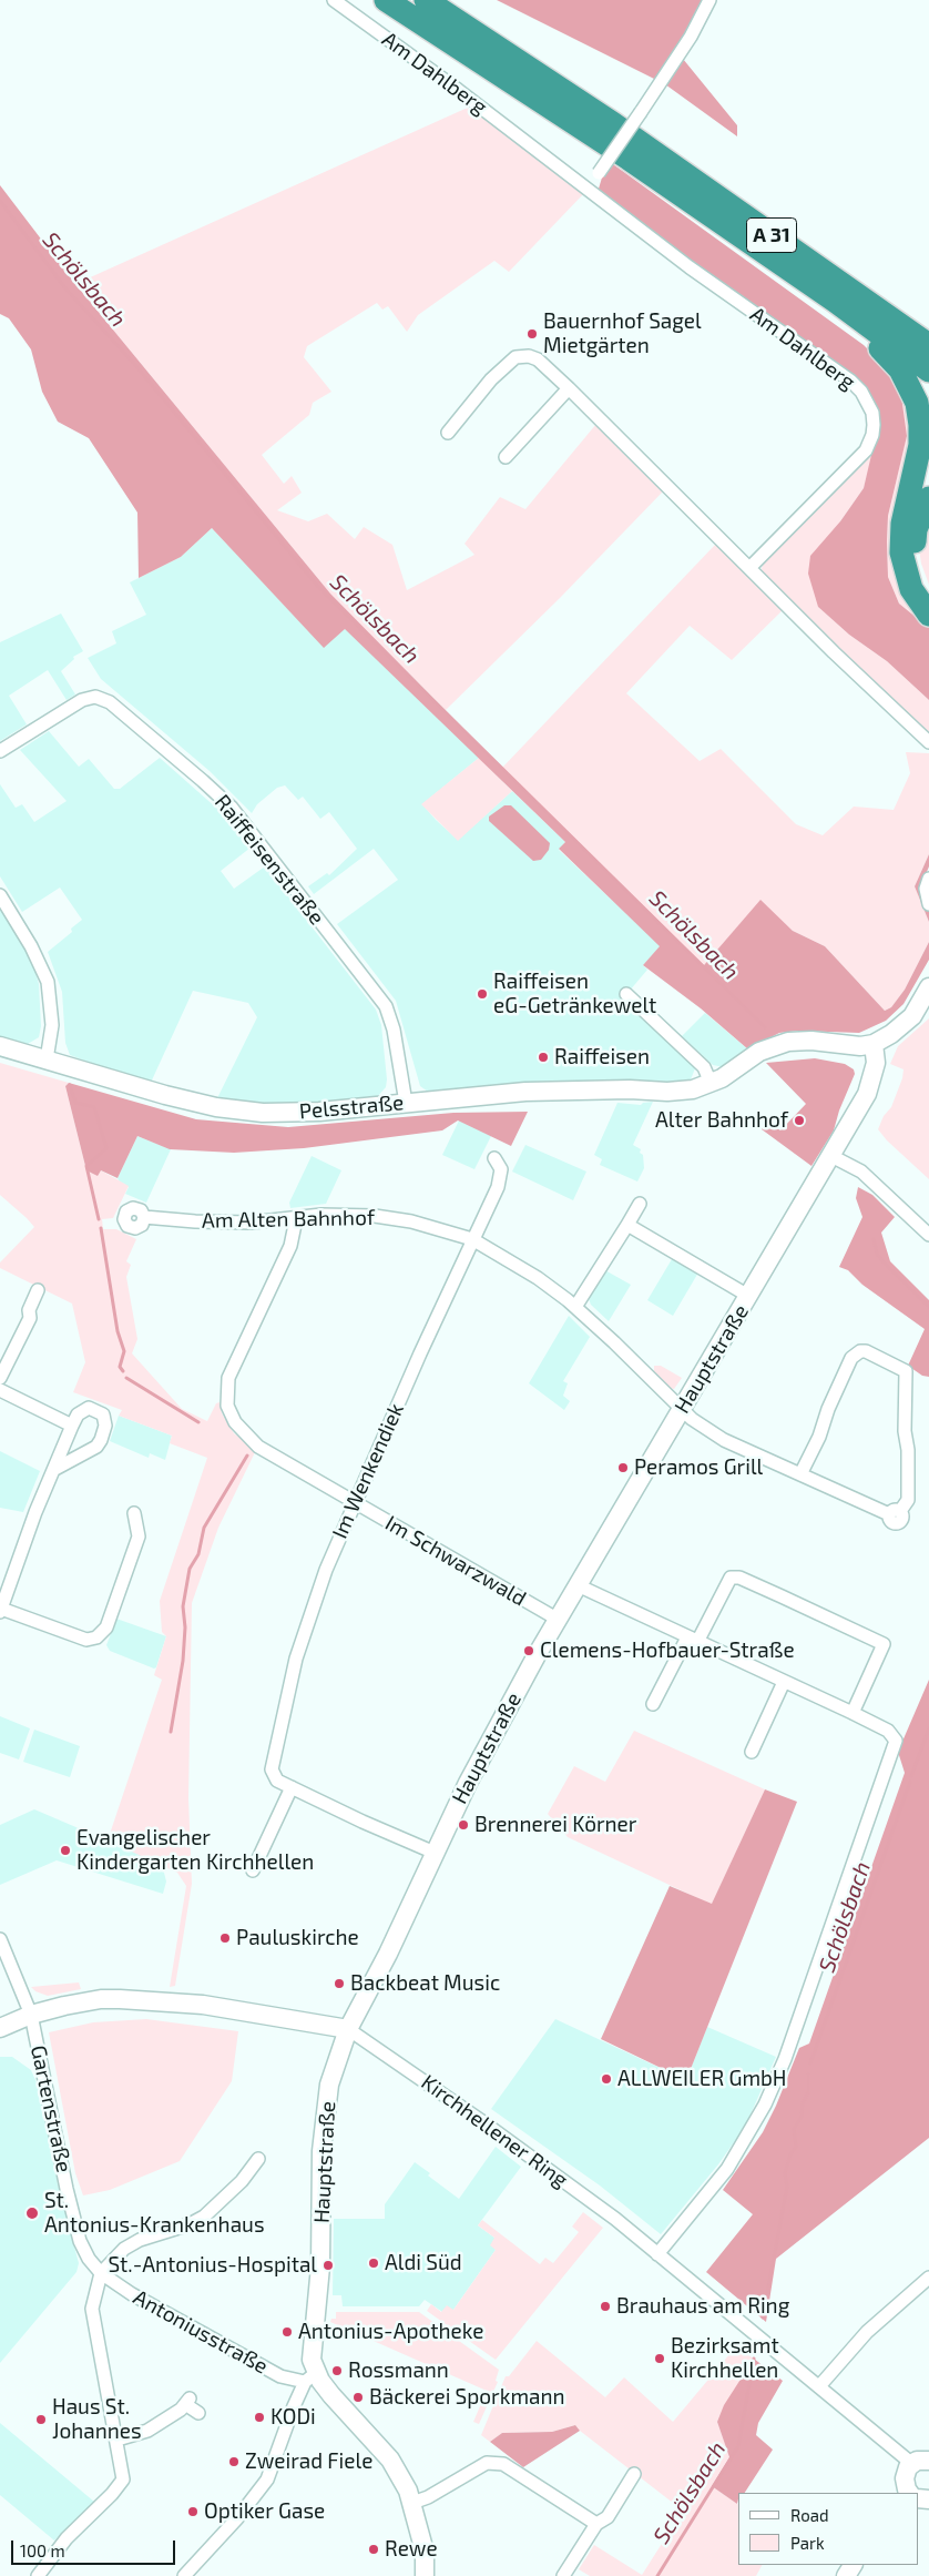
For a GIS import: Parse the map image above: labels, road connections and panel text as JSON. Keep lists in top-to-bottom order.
{
  "streets": {
    "highway": ["A 31"],
    "street": [
      "Am Dahlberg",
      "Raiffeisenstraße",
      "Pelsstraße",
      "Am Alten Bahnhof",
      "Hauptstraße",
      "Im Wenkendiek",
      "Im Schwarzwald",
      "Gartenstraße",
      "Kirchhellener Ring",
      "Antoniusstraße"
    ]
  },
  "crossings": [
    ["Raiffeisenstraße", "Pelsstraße"],
    ["Pelsstraße", "Hauptstraße"],
    ["Am Alten Bahnhof", "Hauptstraße"],
    ["Am Alten Bahnhof", "Im Wenkendiek"],
    ["Am Alten Bahnhof", "Im Schwarzwald"],
    ["Hauptstraße", "Im Wenkendiek"],
    ["Hauptstraße", "Im Schwarzwald"],
    ["Hauptstraße", "Kirchhellener Ring"],
    ["Hauptstraße", "Antoniusstraße"],
    ["Im Wenkendiek", "Im Schwarzwald"],
    ["Gartenstraße", "Kirchhellener Ring"],
    ["Gartenstraße", "Antoniusstraße"]
  ],
  "water": ["Schölsbach"],
  "places": [
    "Bauernhof Sagel Mietgärten",
    "Raiffeisen eG-Getränkewelt",
    "Raiffeisen",
    "Alter Bahnhof",
    "Peramos Grill",
    "Clemens-Hofbauer-Straße",
    "Brennerei Körner",
    "Evangelischer Kindergarten Kirchhellen",
    "Pauluskirche",
    "Backbeat Music",
    "ALLWEILER GmbH",
    "St. Antonius-Krankenhaus",
    "Aldi Süd",
    "St.-Antonius-Hospital",
    "Brauhaus am Ring",
    "Antonius-Apotheke",
    "Bezirksamt Kirchhellen",
    "Rossmann",
    "Bäckerei Sporkmann",
    "KODi",
    "Haus St. Johannes",
    "Zweirad Fiele",
    "Optiker Gase",
    "Rewe"
  ],
  "legend": ["Road", "Park"],
  "scale_bar": "100 m"
}
